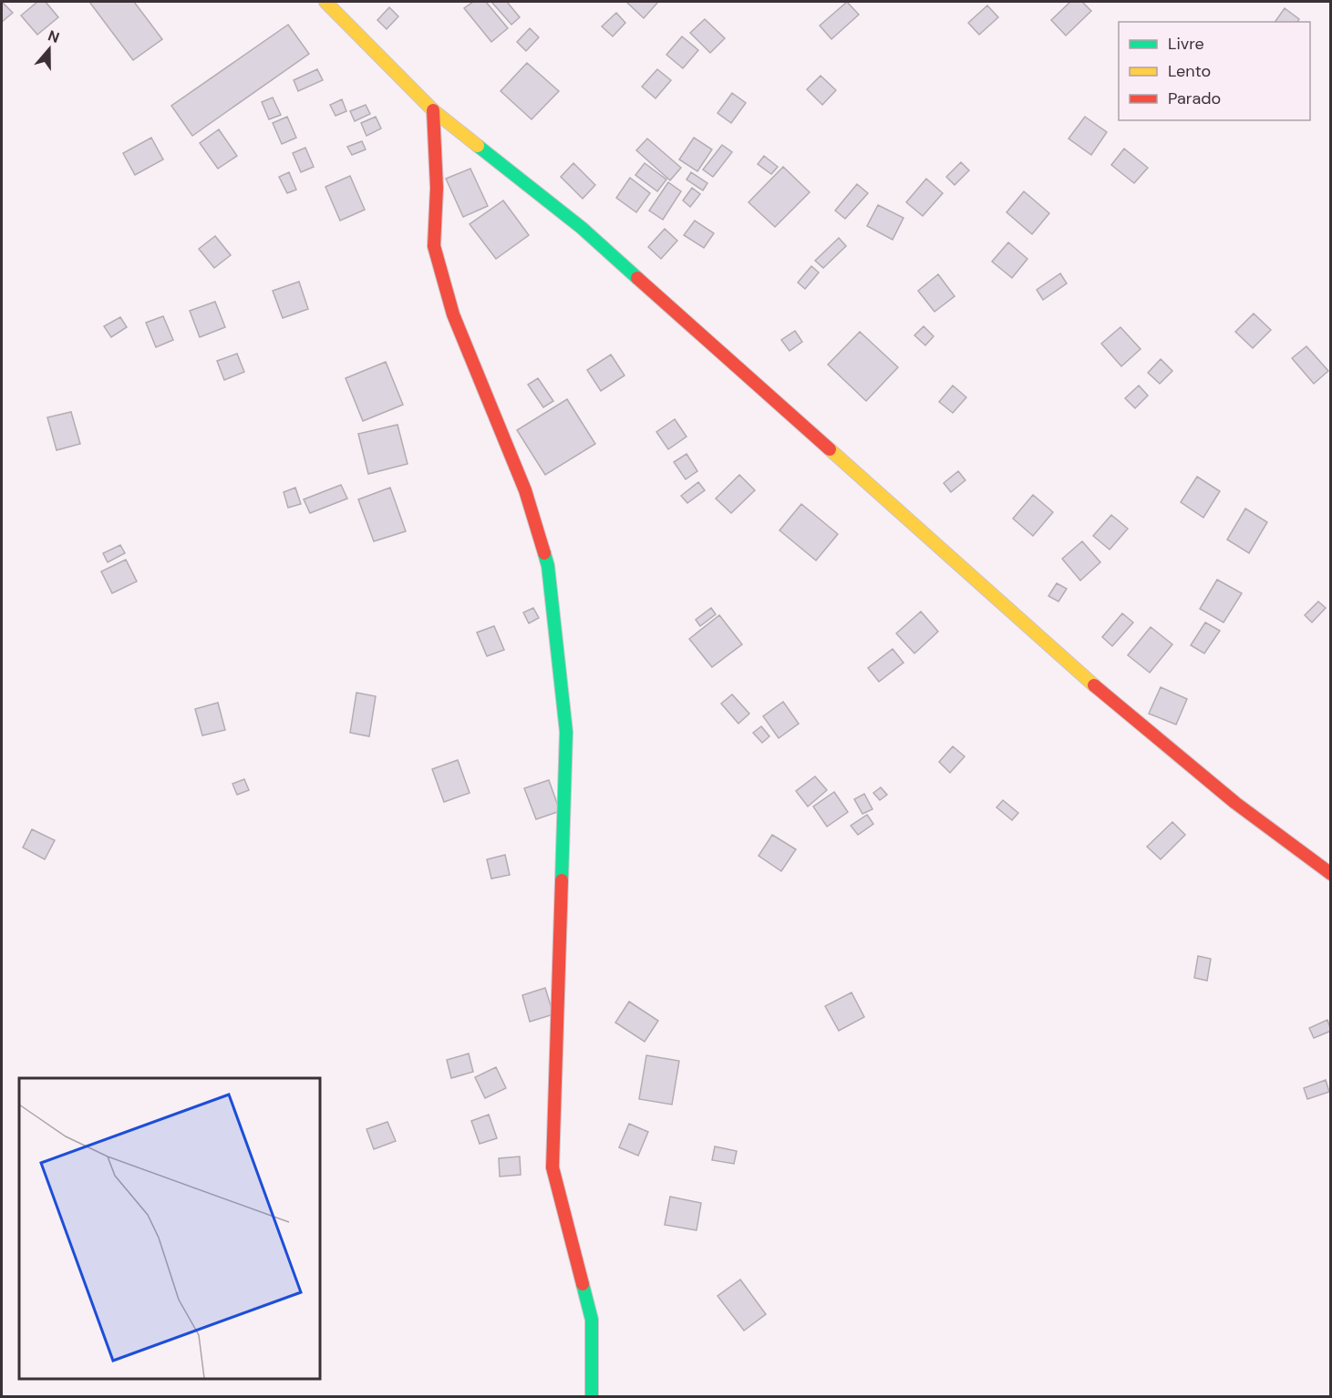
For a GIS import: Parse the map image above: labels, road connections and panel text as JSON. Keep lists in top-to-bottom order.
{
  "legend": ["Livre", "Lento", "Parado"],
  "north": "top"
}
